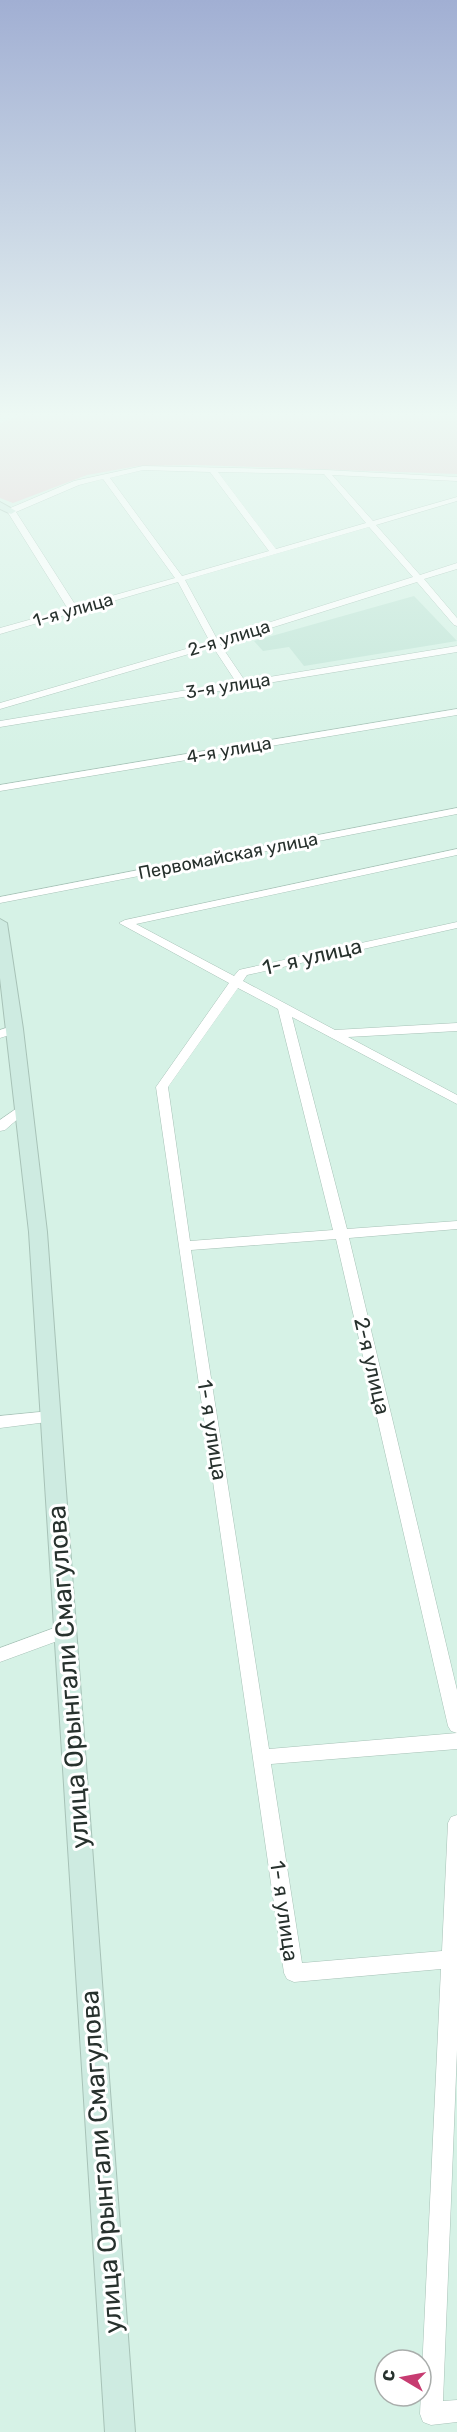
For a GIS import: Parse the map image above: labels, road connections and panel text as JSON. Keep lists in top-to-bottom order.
{
  "streets": {
    "main road": ["улица Орынгали Смагулова"],
    "street": [
      "1-я улица",
      "2-я улица",
      "3-я улица",
      "4-я улица",
      "Первомайская улица",
      "1- я улица"
    ]
  },
  "north": "left"
}
